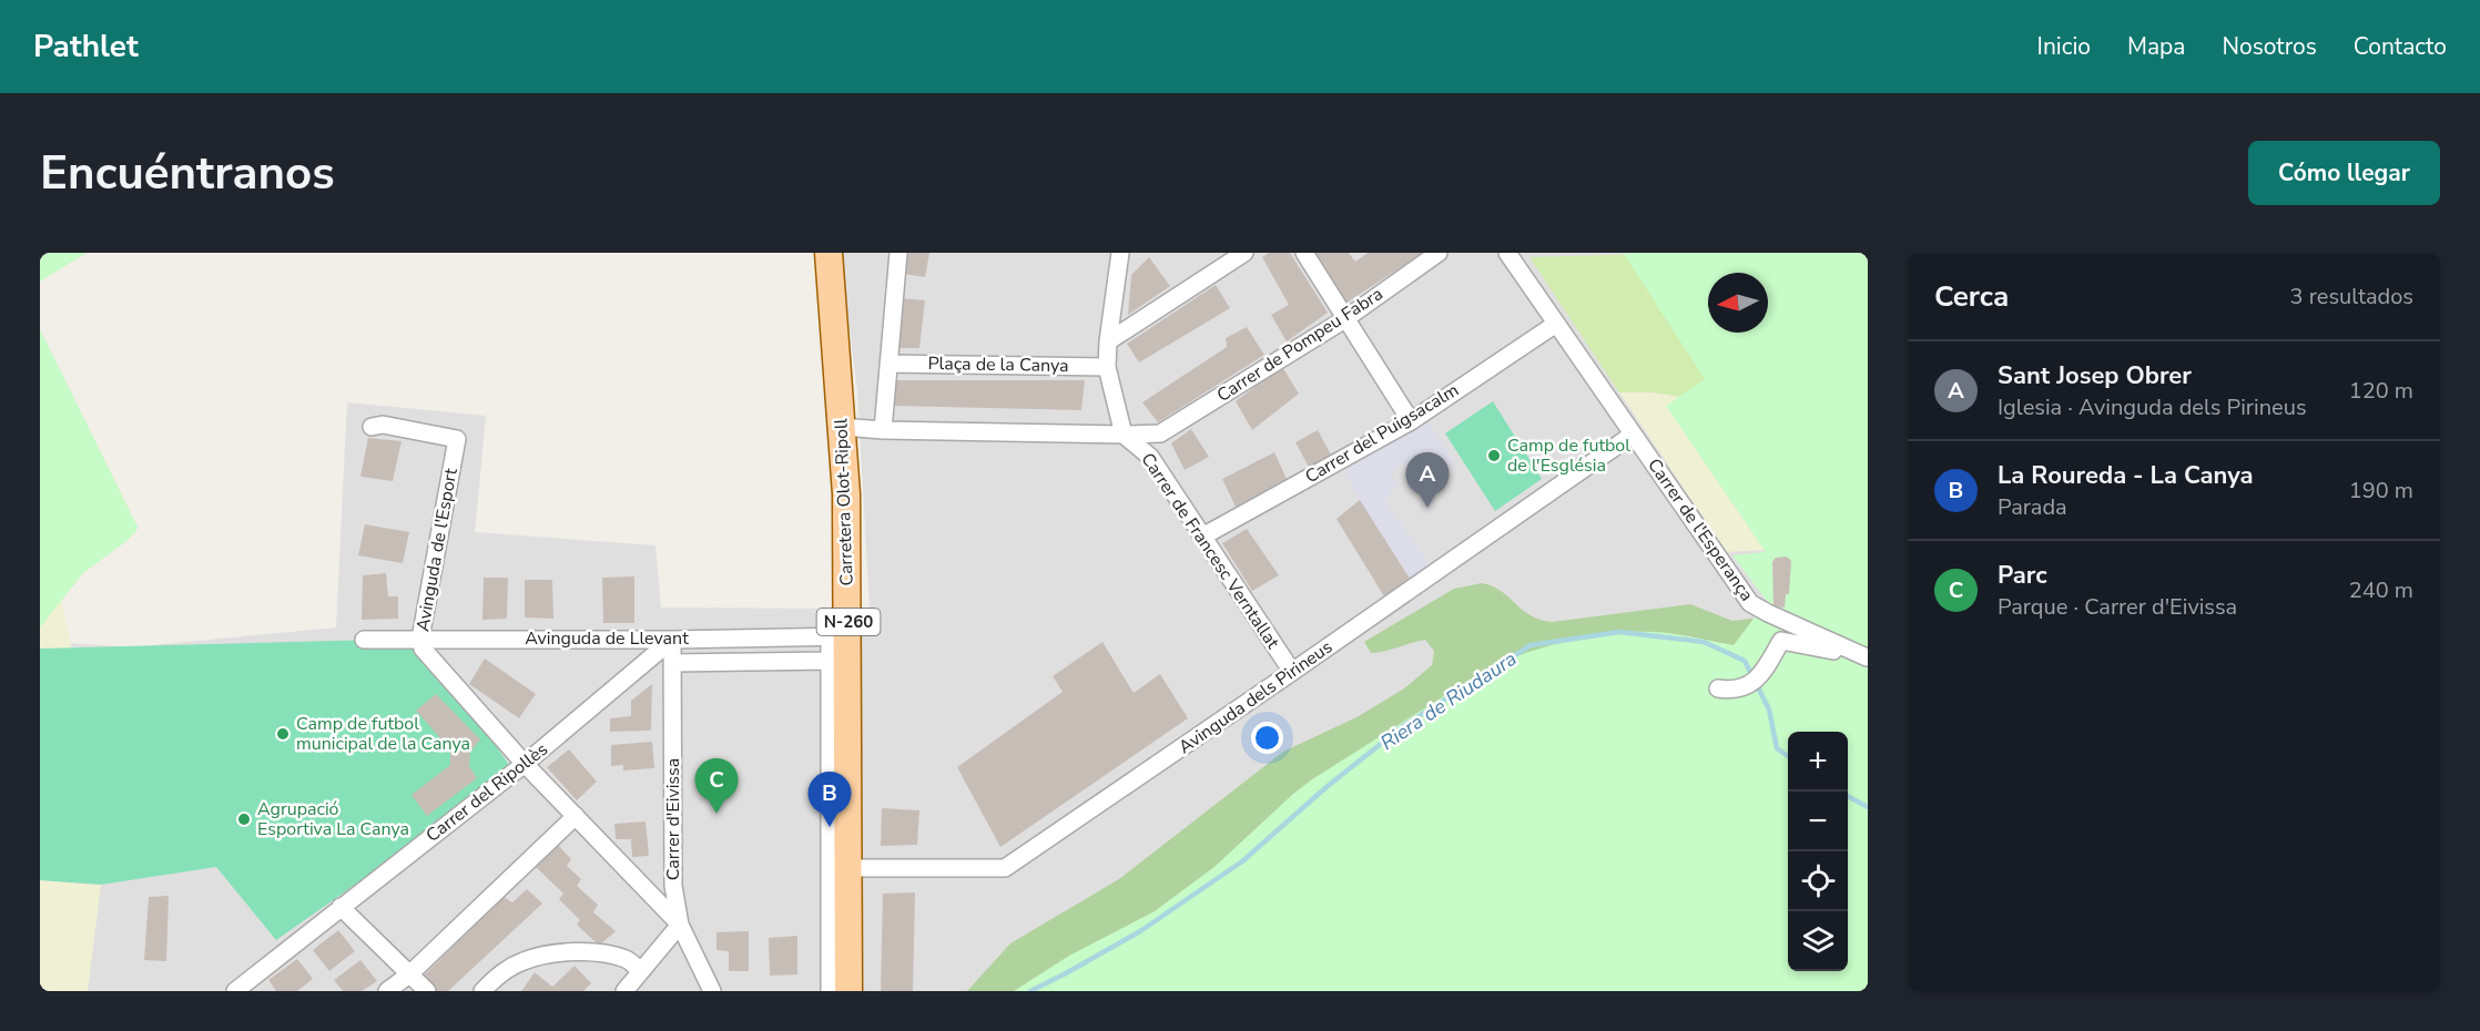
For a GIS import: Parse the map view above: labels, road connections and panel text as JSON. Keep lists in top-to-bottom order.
{
  "streets": {
    "main road": ["Carretera Olot-Ripoll", "N-260"],
    "street": [
      "Carrer de Pompeu Fabra",
      "Plaça de la Canya",
      "Carrer del Puigsacalm",
      "Carrer de l'Esperança",
      "Avinguda de l'Esport",
      "Carrer de Francesc Verntallat",
      "Avinguda de Llevant",
      "Avinguda dels Pirineus",
      "Carrer del Ripollès",
      "Carrer d'Eivissa"
    ]
  },
  "crossings": [
    ["Carrer de Pompeu Fabra", "Carrer de Francesc Verntallat"],
    ["Carrer del Puigsacalm", "Carrer de l'Esperança"],
    ["Carrer del Puigsacalm", "Carrer de Francesc Verntallat"],
    ["Carretera Olot-Ripoll", "Carrer de Francesc Verntallat"],
    ["Carretera Olot-Ripoll", "Avinguda de Llevant"],
    ["Carretera Olot-Ripoll", "Avinguda dels Pirineus"],
    ["Carrer de l'Esperança", "Avinguda dels Pirineus"],
    ["Avinguda de l'Esport", "Avinguda de Llevant"],
    ["Avinguda de l'Esport", "Carrer del Ripollès"],
    ["Avinguda de l'Esport", "Carrer d'Eivissa"],
    ["Carrer de Francesc Verntallat", "Avinguda dels Pirineus"],
    ["Avinguda de Llevant", "Carrer del Ripollès"],
    ["Avinguda de Llevant", "Carrer d'Eivissa"],
    ["Carrer del Ripollès", "Carrer d'Eivissa"]
  ],
  "water": ["Riera de Riudaura"],
  "places": ["Camp de futbol de l'Església", "Camp de futbol municipal de la Canya", "Agrupació Esportiva La Canya"],
  "north": "left",
  "page": {
    "header": "Pathlet",
    "nav": [
      "Inicio",
      "Mapa",
      "Nosotros",
      "Contacto"
    ],
    "buttons": "Cómo llegar",
    "title": "Encuéntranos",
    "heading": ["Cerca", "3 resultados"],
    "list": [
      {
        "mark": "A",
        "name": "Sant Josep Obrer",
        "note": "Iglesia · Avinguda dels Pirineus",
        "value": "120 m"
      },
      {
        "mark": "B",
        "name": "La Roureda - La Canya",
        "note": "Parada",
        "value": "190 m"
      },
      {
        "mark": "C",
        "name": "Parc",
        "note": "Parque · Carrer d'Eivissa",
        "value": "240 m"
      }
    ],
    "pins": ["A", "C", "B"],
    "map_buttons": ["+", "−"]
  }
}
